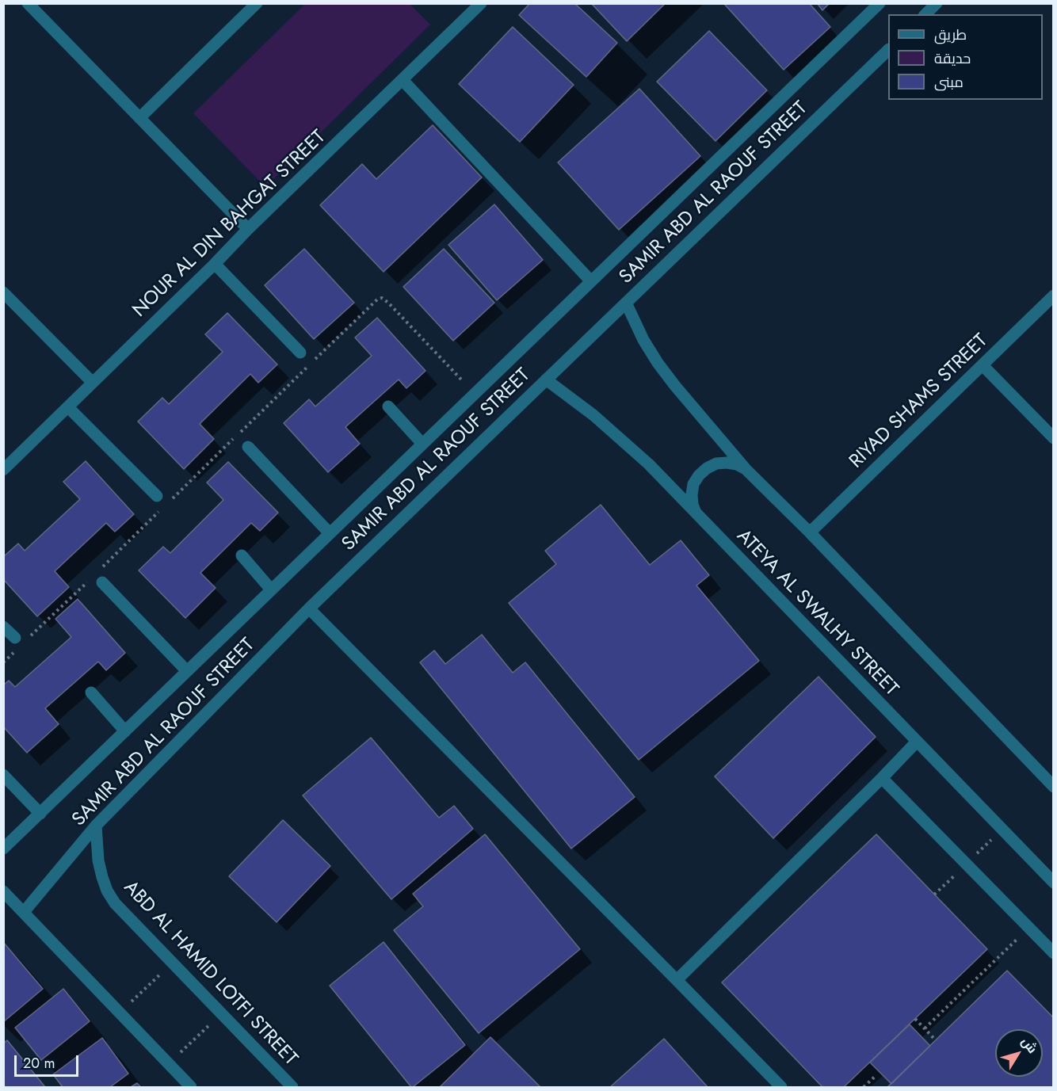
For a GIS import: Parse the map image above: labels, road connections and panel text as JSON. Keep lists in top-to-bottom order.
{
  "streets": {
    "street": [
      "SAMIR ABD AL RAOUF STREET",
      "NOUR AL DIN BAHGAT STREET",
      "RIYAD SHAMS STREET",
      "ATEYA AL SWALHY STREET",
      "ABD AL HAMID LOTFI STREET"
    ]
  },
  "crossings": [
    ["SAMIR ABD AL RAOUF STREET", "ATEYA AL SWALHY STREET"],
    ["SAMIR ABD AL RAOUF STREET", "ABD AL HAMID LOTFI STREET"]
  ],
  "legend": ["طريق", "حديقة", "مبنى"],
  "scale_bar": "20 m",
  "north": "top right"
}
